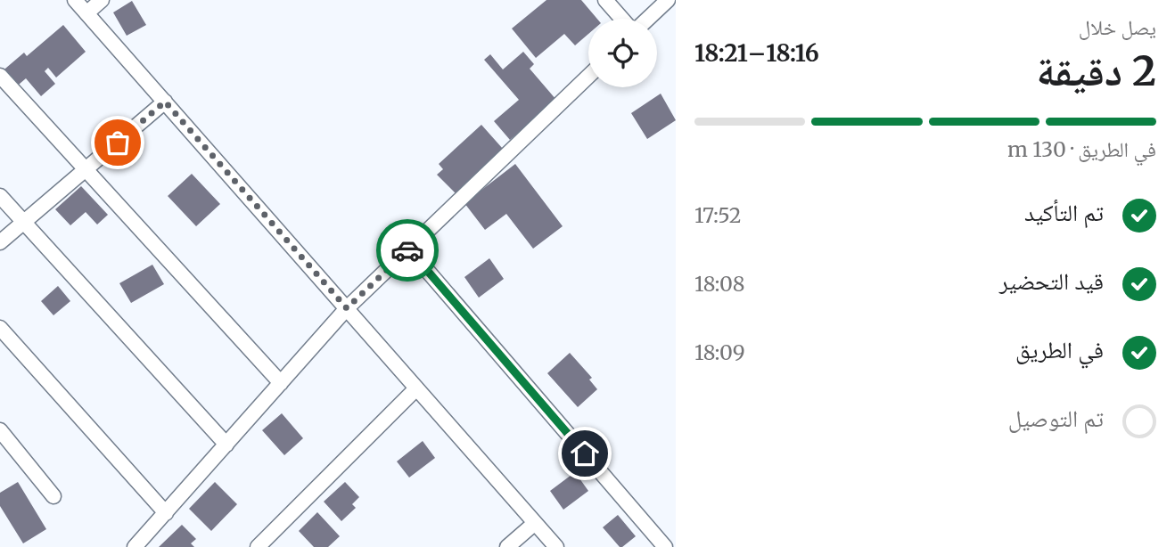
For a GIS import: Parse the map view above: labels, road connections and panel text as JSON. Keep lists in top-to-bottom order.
{
  "page": {
    "heading": ["2 دقيقة", "يصل خلال", "18:16–18:21"],
    "bar": "في الطريق · 130 m",
    "list": [
      ["تم التأكيد", "17:52"],
      ["قيد التحضير", "18:08"],
      ["في الطريق", "18:09"],
      "تم التوصيل"
    ]
  }
}
